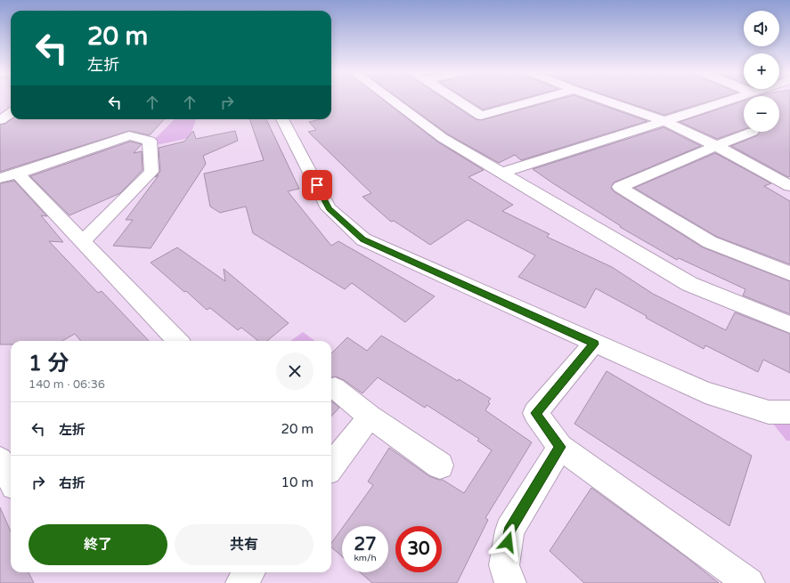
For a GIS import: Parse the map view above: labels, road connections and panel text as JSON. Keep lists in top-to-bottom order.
{
  "page": {
    "map_buttons": ["+", "−"],
    "turn": ["20 m", "左折"],
    "heading": ["1 分", "140 m · 06:36"],
    "list": [
      {
        "name": "左折",
        "value": "20 m"
      },
      {
        "name": "右折",
        "value": "10 m"
      }
    ],
    "buttons": ["終了", "共有"],
    "speed": "27 km/h",
    "limit": "30"
  }
}
